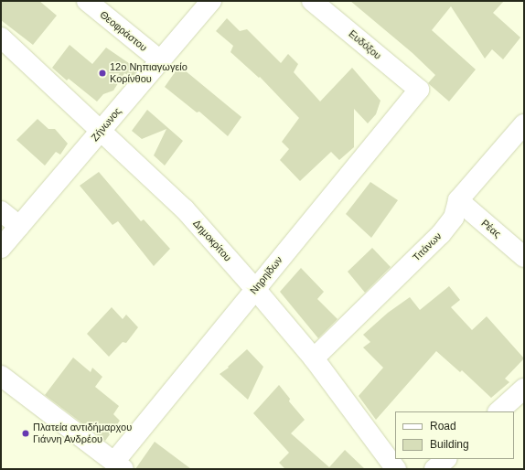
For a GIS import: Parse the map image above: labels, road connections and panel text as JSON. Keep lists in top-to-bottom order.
{
  "streets": {
    "street": [
      "Θεοφράστου",
      "Ευδόξου",
      "Ζήνωνος",
      "Ρέας",
      "Δημοκρίτου",
      "Τιτάνων",
      "Νηρηίδων"
    ]
  },
  "crossings": [
    ["Θεοφράστου", "Ζήνωνος"],
    ["Ευδόξου", "Νηρηίδων"],
    ["Ζήνωνος", "Δημοκρίτου"],
    ["Ρέας", "Τιτάνων"],
    ["Δημοκρίτου", "Τιτάνων"],
    ["Δημοκρίτου", "Νηρηίδων"]
  ],
  "places": ["12ο Νηπιαγωγείο Κορίνθου", "Πλατεία αντιδήμαρχου Γιάννη Ανδρέου"],
  "legend": ["Road", "Building"]
}
